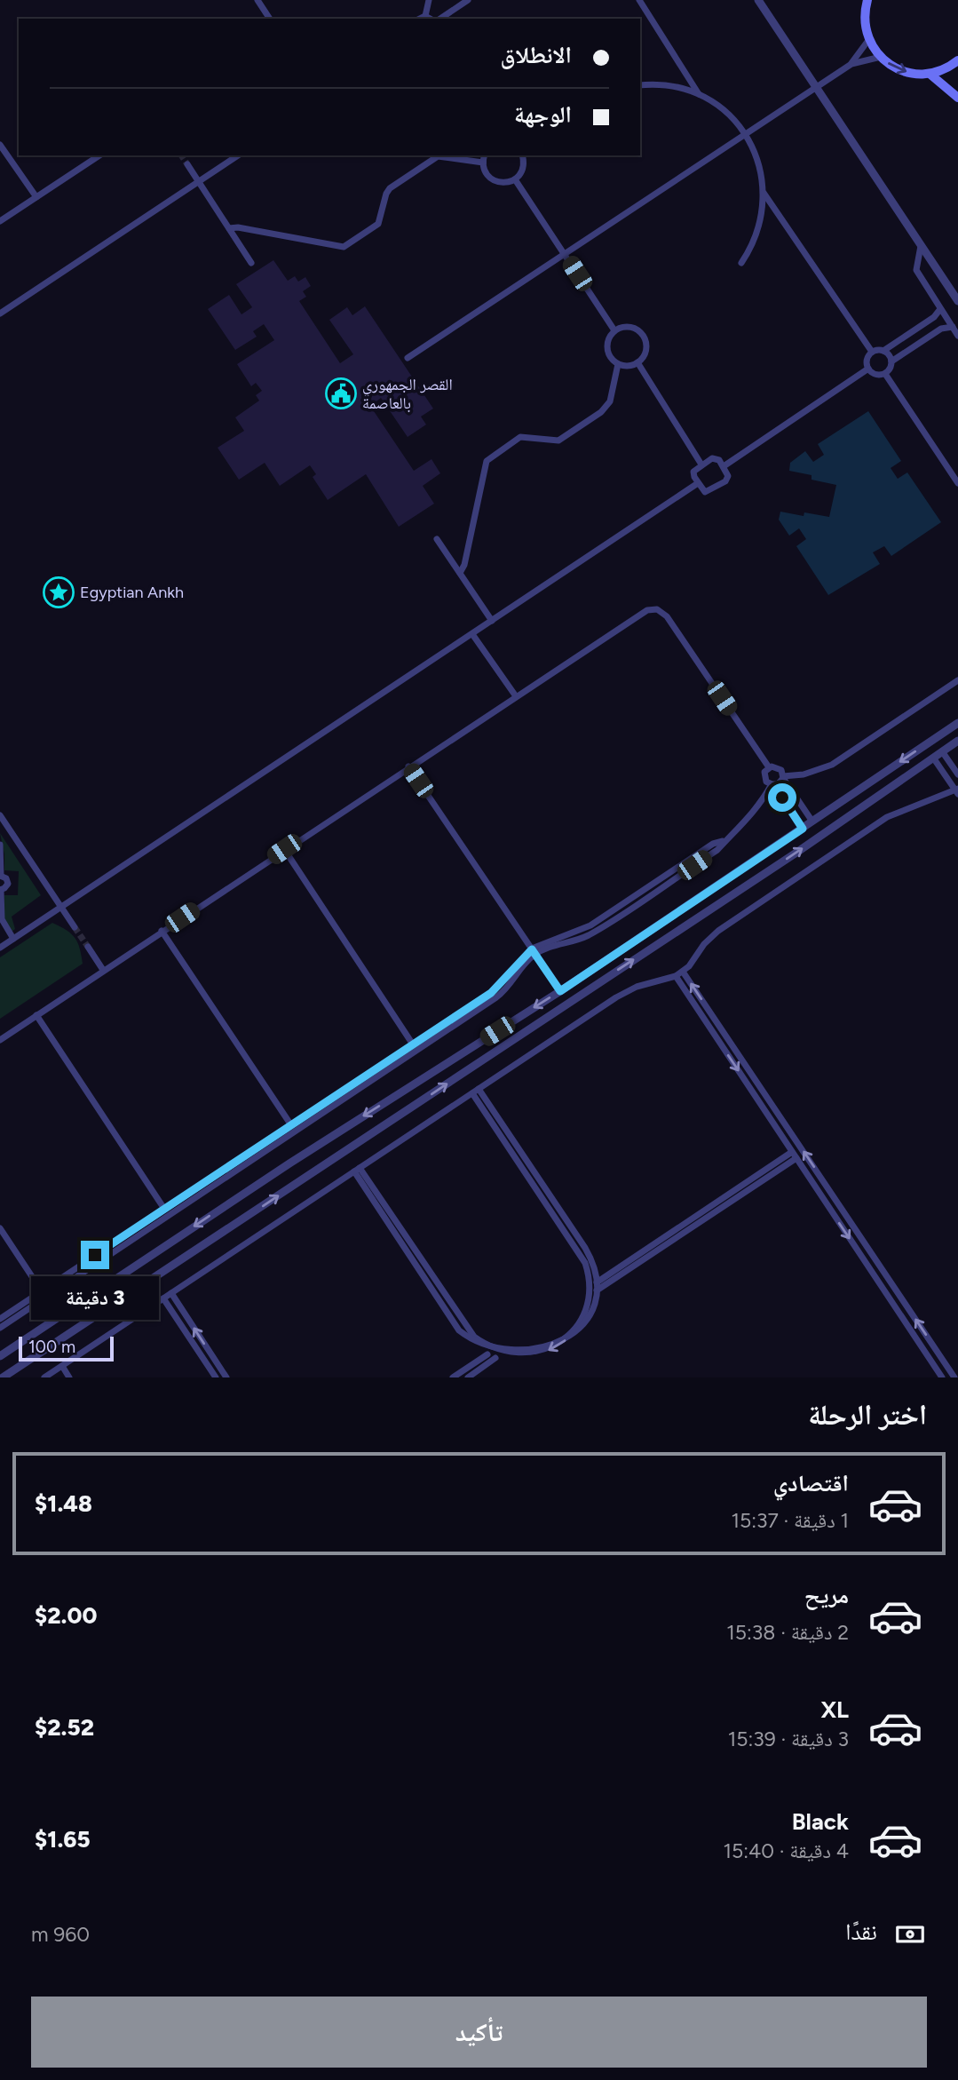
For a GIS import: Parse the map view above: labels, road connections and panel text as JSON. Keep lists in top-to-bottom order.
{
  "places": {
    "public building": ["القصر الجمهوري بالعاصمة"],
    "place": ["Egyptian Ankh"]
  },
  "scale_bar": "100 m",
  "page": {
    "banner": ["الانطلاق", "الوجهة"],
    "bubble": "3 دقيقة",
    "scale": "100 m",
    "heading": "اختر الرحلة",
    "list": [
      {
        "name": "اقتصادي",
        "note": "1 دقيقة · 15:37",
        "value": "$1.48"
      },
      {
        "name": "مريح",
        "note": "2 دقيقة · 15:38",
        "value": "$2.00"
      },
      {
        "name": "XL",
        "note": "3 دقيقة · 15:39",
        "value": "$2.52"
      },
      {
        "name": "Black",
        "note": "4 دقيقة · 15:40",
        "value": "$1.65"
      }
    ],
    "pay": ["نقدًا", "960 m"],
    "buttons": "تأكيد"
  }
}
